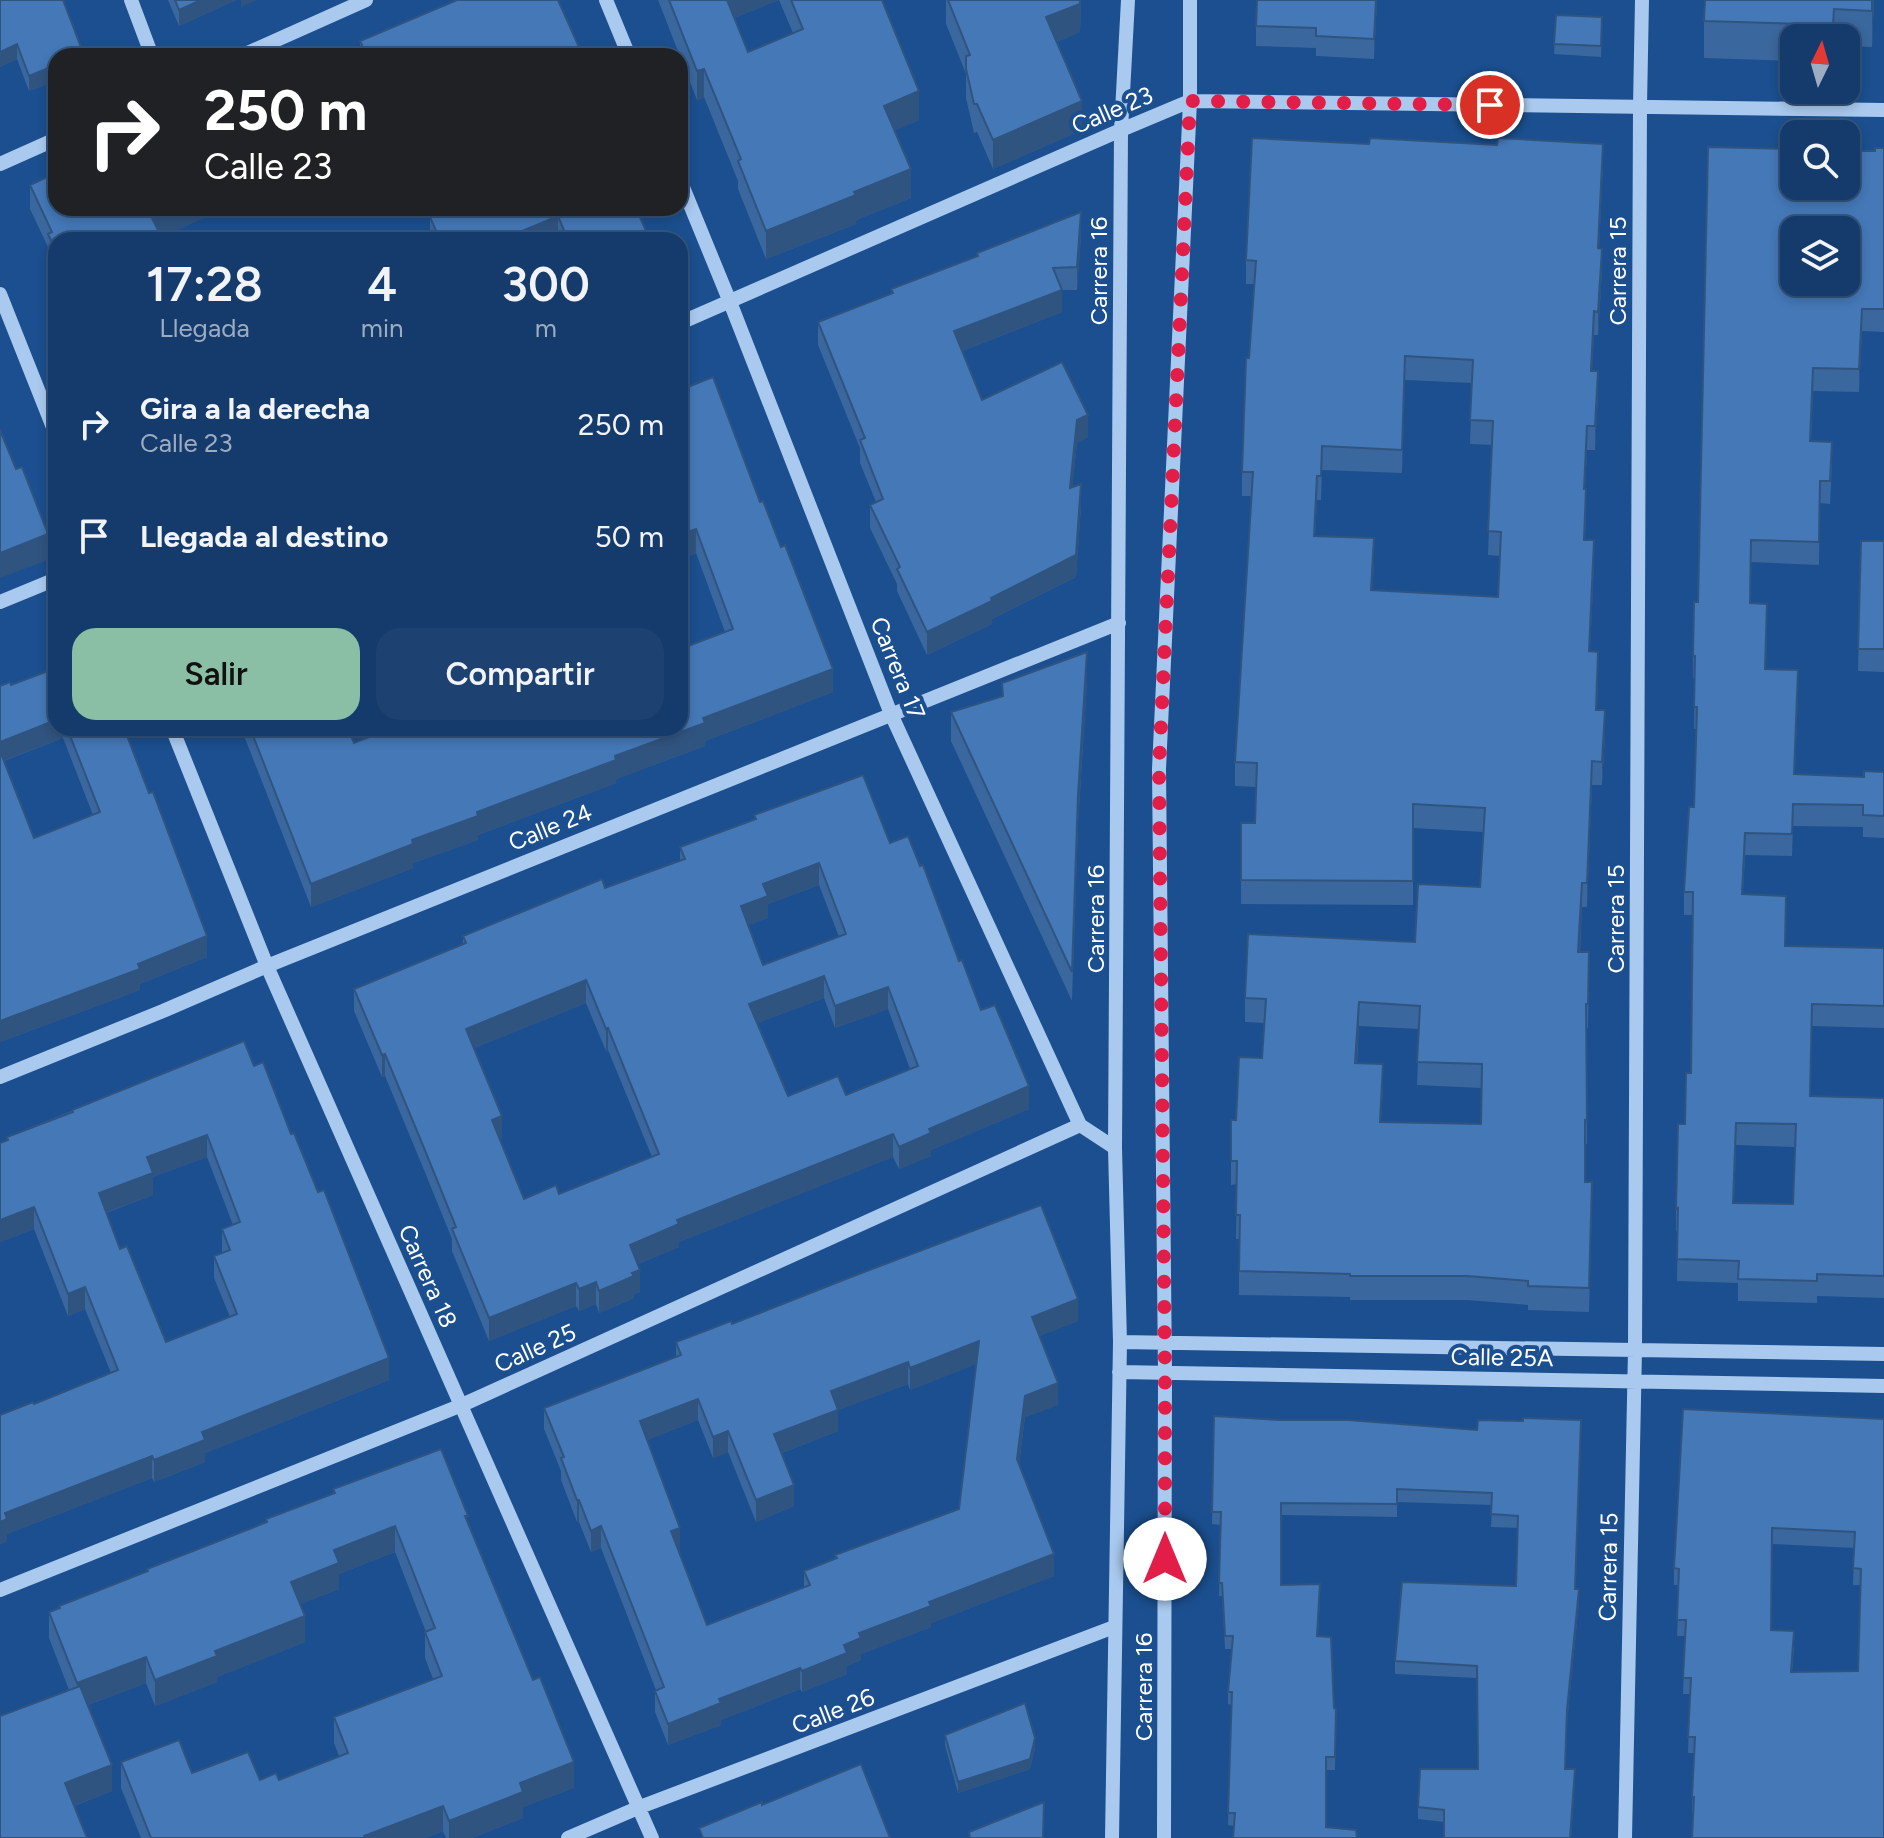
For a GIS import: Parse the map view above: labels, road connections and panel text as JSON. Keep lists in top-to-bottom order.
{
  "streets": {
    "street": [
      "Calle 23",
      "Carrera 16",
      "Carrera 15",
      "Carrera 17",
      "Calle 24",
      "Carrera 18",
      "Calle 25",
      "Calle 25A",
      "Calle 26"
    ]
  },
  "crossings": [
    ["Calle 23", "Carrera 16"],
    ["Calle 23", "Carrera 15"],
    ["Calle 23", "Carrera 17"],
    ["Carrera 16", "Calle 24"],
    ["Carrera 16", "Calle 25A"],
    ["Carrera 16", "Calle 26"],
    ["Carrera 15", "Calle 25A"],
    ["Carrera 17", "Calle 24"],
    ["Carrera 17", "Calle 25"],
    ["Calle 24", "Carrera 18"],
    ["Carrera 18", "Calle 25"],
    ["Carrera 18", "Calle 26"]
  ],
  "north": "top",
  "page": {
    "turn": ["250 m", "Calle 23"],
    "eta": [
      "17:28",
      "Llegada",
      "4",
      "min",
      "300",
      "m"
    ],
    "list": [
      {
        "name": "Gira a la derecha",
        "note": "Calle 23",
        "value": "250 m"
      },
      {
        "name": "Llegada al destino",
        "value": "50 m"
      }
    ],
    "buttons": ["Salir", "Compartir"]
  }
}
